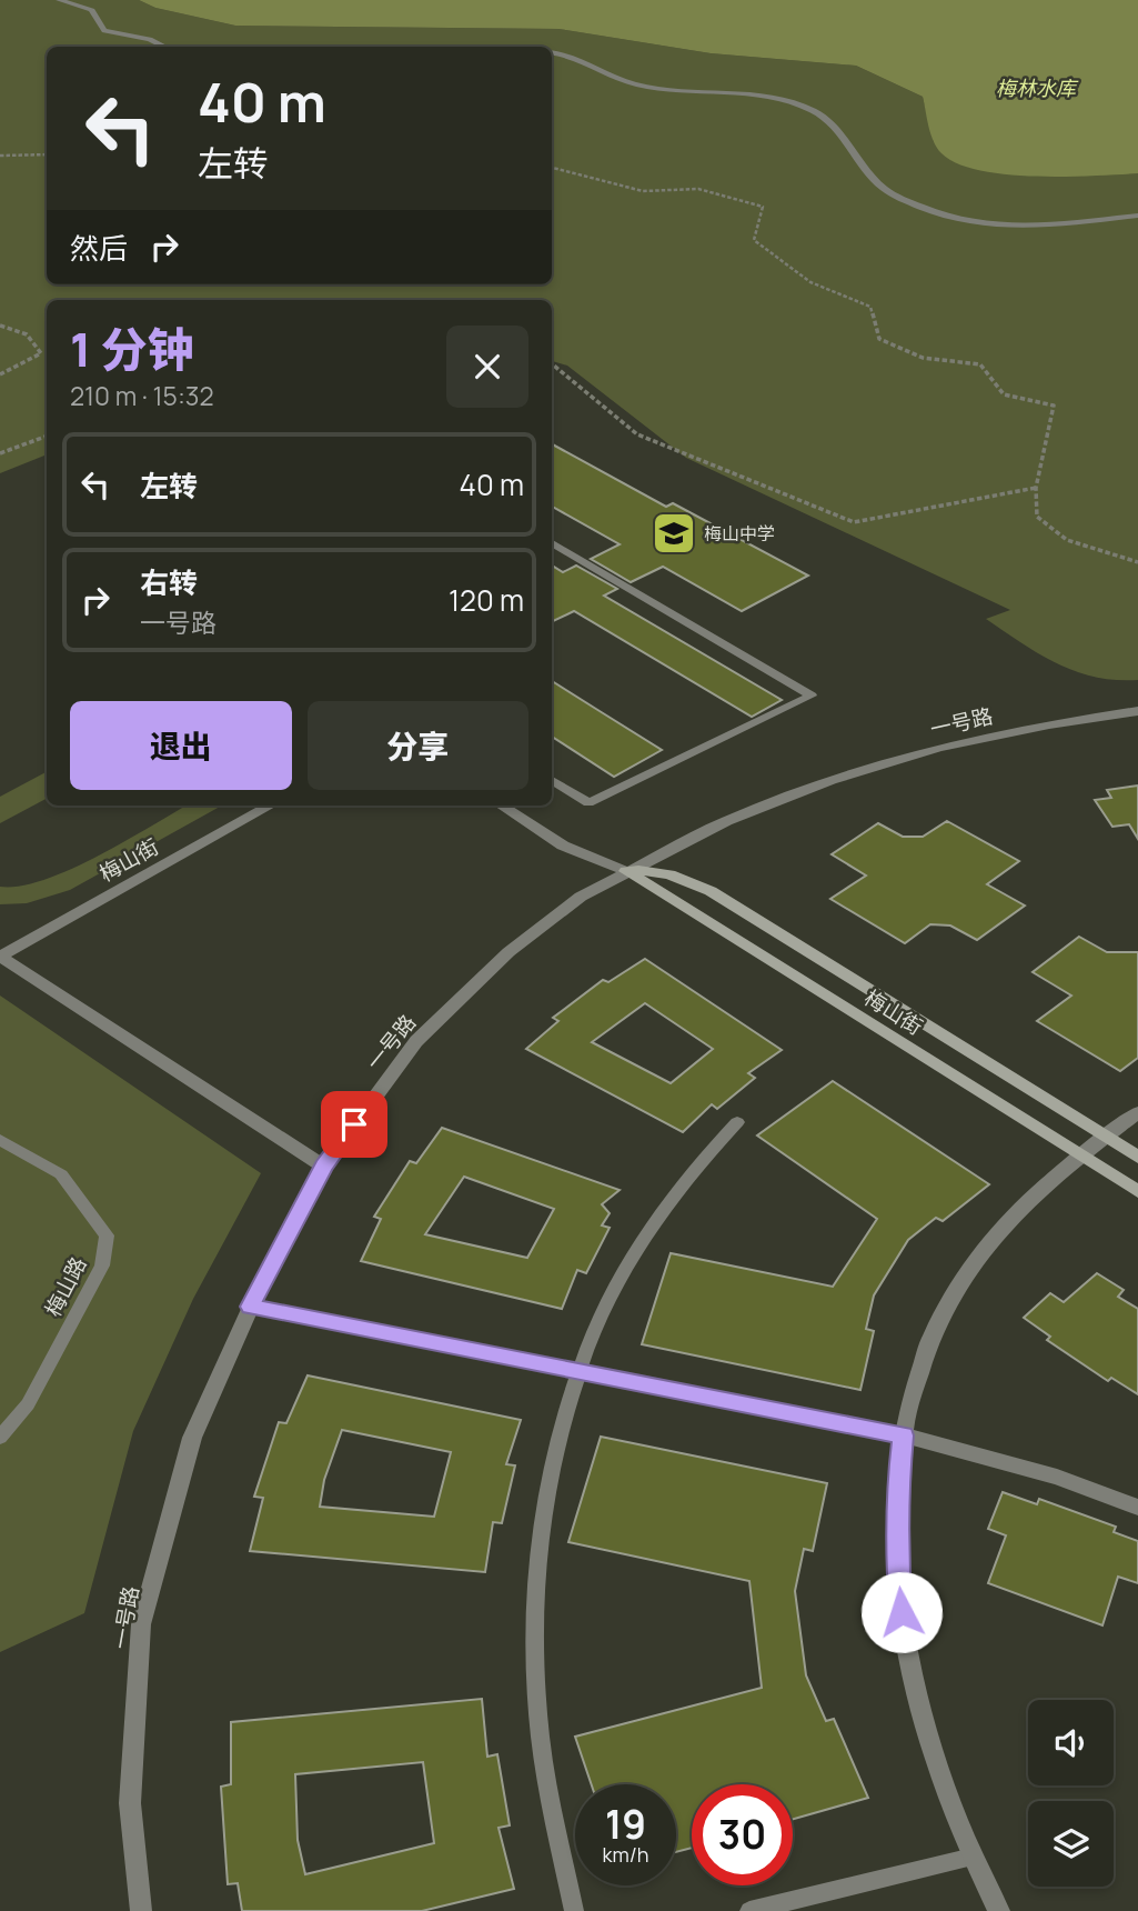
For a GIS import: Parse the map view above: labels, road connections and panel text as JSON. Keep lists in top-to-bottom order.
{
  "streets": {
    "street": ["一号路", "梅山街"],
    "lane": ["梅山路"]
  },
  "crossings": [
    ["一号路", "梅山街"]
  ],
  "water": ["梅林水库"],
  "places": {
    "school or university": ["梅山中学"]
  },
  "page": {
    "turn": ["40 m", "左转"],
    "then": "然后",
    "heading": ["1 分钟", "210 m · 15:32"],
    "list": [
      {
        "name": "左转",
        "value": "40 m"
      },
      {
        "name": "右转",
        "note": "一号路",
        "value": "120 m"
      }
    ],
    "buttons": ["退出", "分享"],
    "speed": "19 km/h",
    "limit": "30"
  }
}
